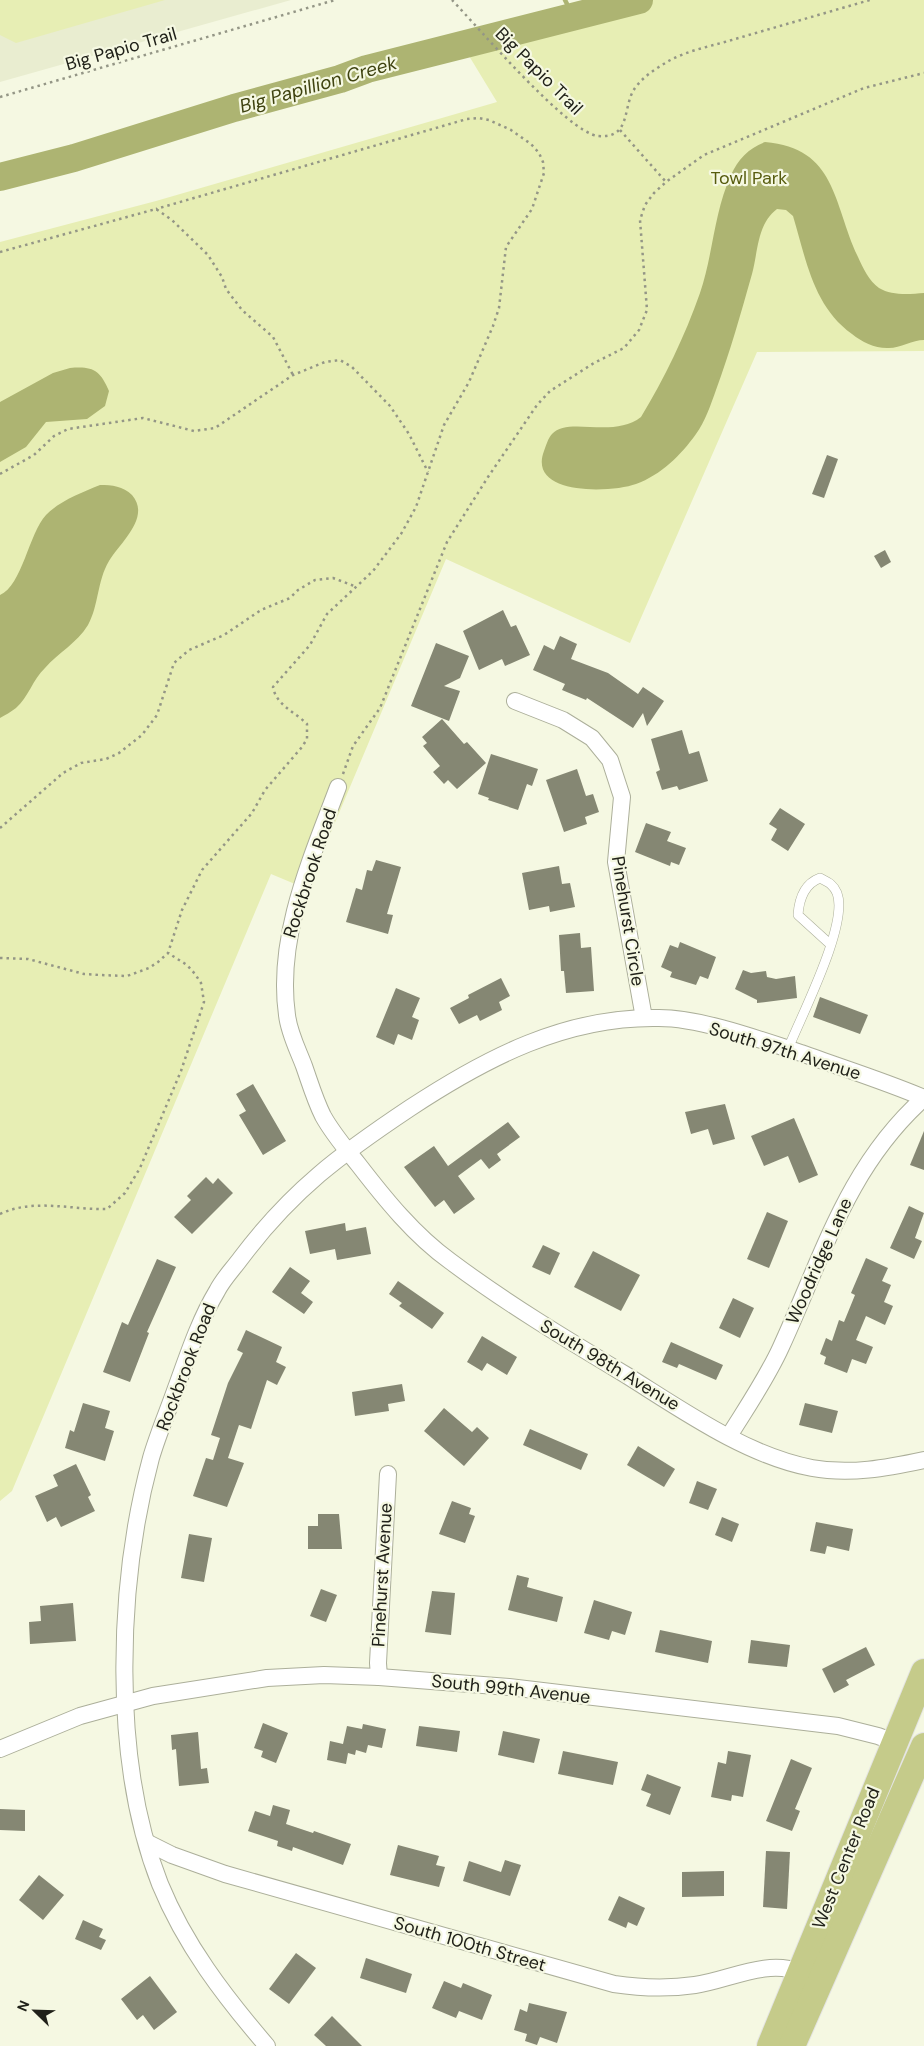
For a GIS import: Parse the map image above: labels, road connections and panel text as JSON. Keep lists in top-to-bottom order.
{
  "streets": {
    "main road": ["West Center Road"],
    "street": [
      "Rockbrook Road",
      "Pinehurst Circle",
      "South 97th Avenue",
      "Woodridge Lane",
      "South 98th Avenue",
      "Pinehurst Avenue",
      "South 99th Avenue",
      "South 100th Street"
    ],
    "path": ["Big Papio Trail"]
  },
  "crossings": [
    ["Rockbrook Road", "South 97th Avenue"],
    ["Rockbrook Road", "South 98th Avenue"],
    ["Rockbrook Road", "South 99th Avenue"],
    ["Rockbrook Road", "South 100th Street"],
    ["Pinehurst Circle", "South 97th Avenue"],
    ["South 97th Avenue", "Woodridge Lane"],
    ["South 97th Avenue", "South 98th Avenue"],
    ["Woodridge Lane", "South 98th Avenue"],
    ["Pinehurst Avenue", "South 99th Avenue"],
    ["South 99th Avenue", "West Center Road"],
    ["West Center Road", "South 100th Street"]
  ],
  "water": ["Big Papillion Creek"],
  "parks": ["Towl Park"],
  "north": "top left"
}
